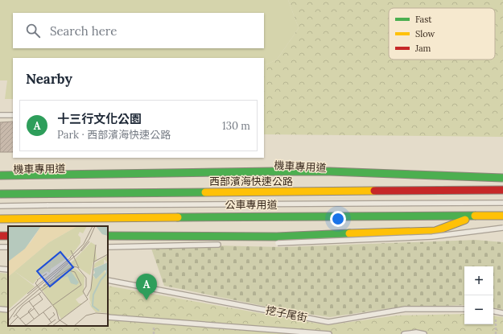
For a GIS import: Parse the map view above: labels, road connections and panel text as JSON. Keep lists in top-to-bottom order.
{
  "streets": {
    "highway": ["西部濱海快速公路"],
    "lane": ["機車專用道", "公車專用道", "挖子尾街"]
  },
  "legend": ["Fast", "Slow", "Jam"],
  "page": {
    "search": "Search here",
    "heading": "Nearby",
    "list": [
      {
        "mark": "A",
        "name": "十三行文化公園",
        "note": "Park · 西部濱海快速公路",
        "value": "130 m"
      }
    ],
    "map_buttons": ["+", "−"],
    "pins": "A"
  }
}
